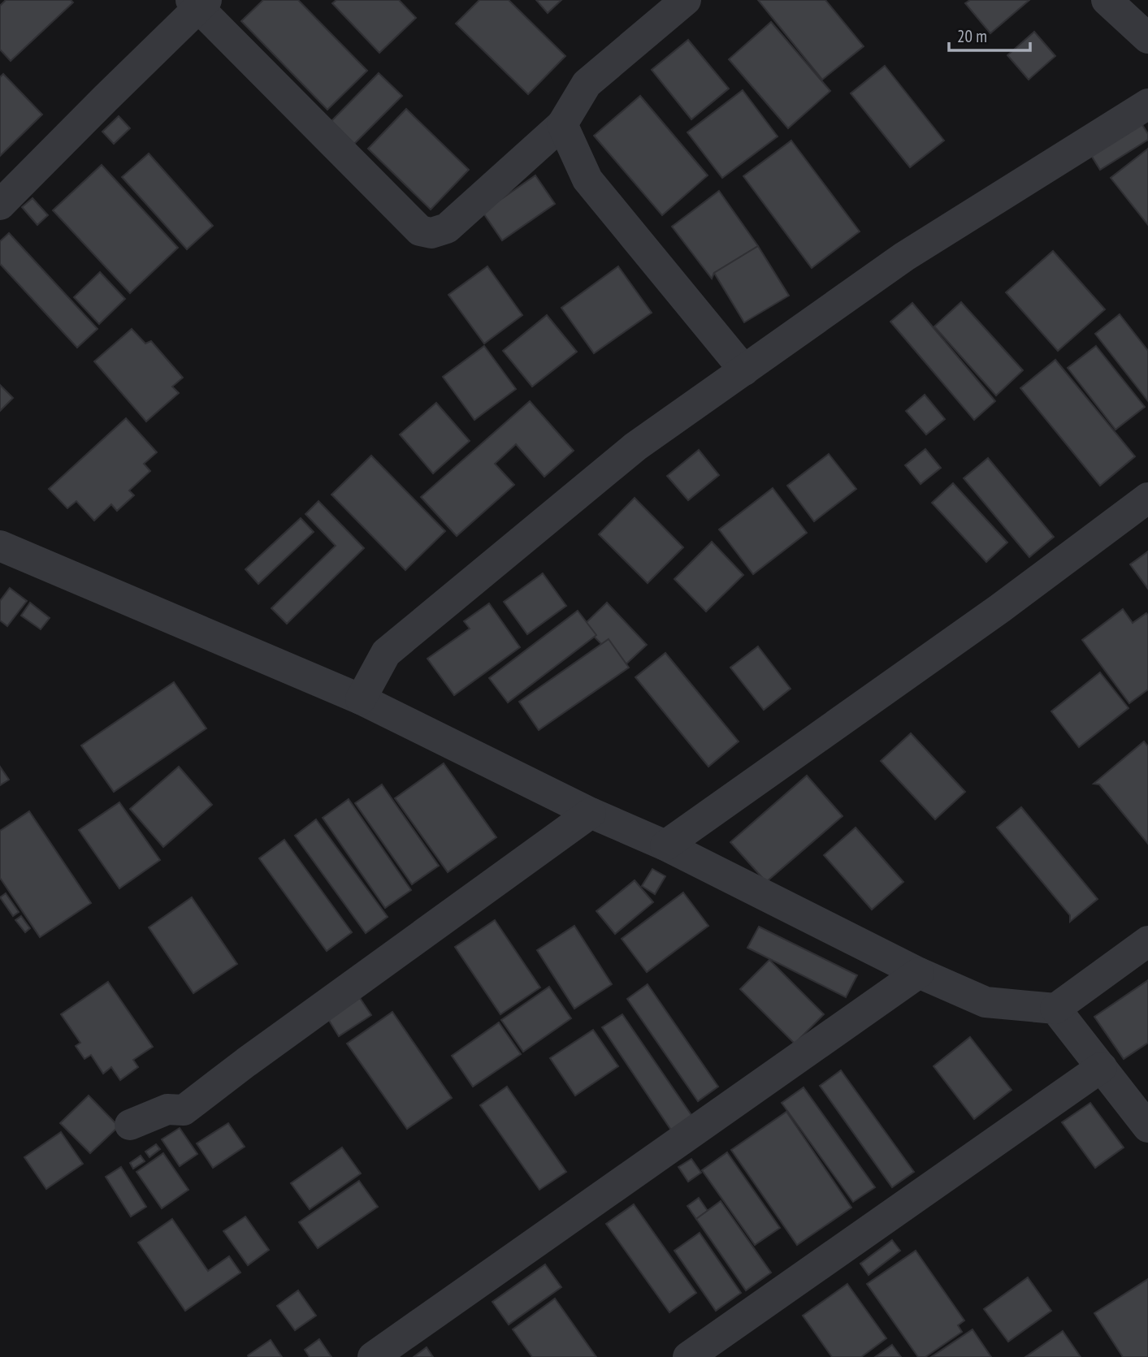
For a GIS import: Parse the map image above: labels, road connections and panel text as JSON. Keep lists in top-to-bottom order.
{
  "scale_bar": "20 m"
}
